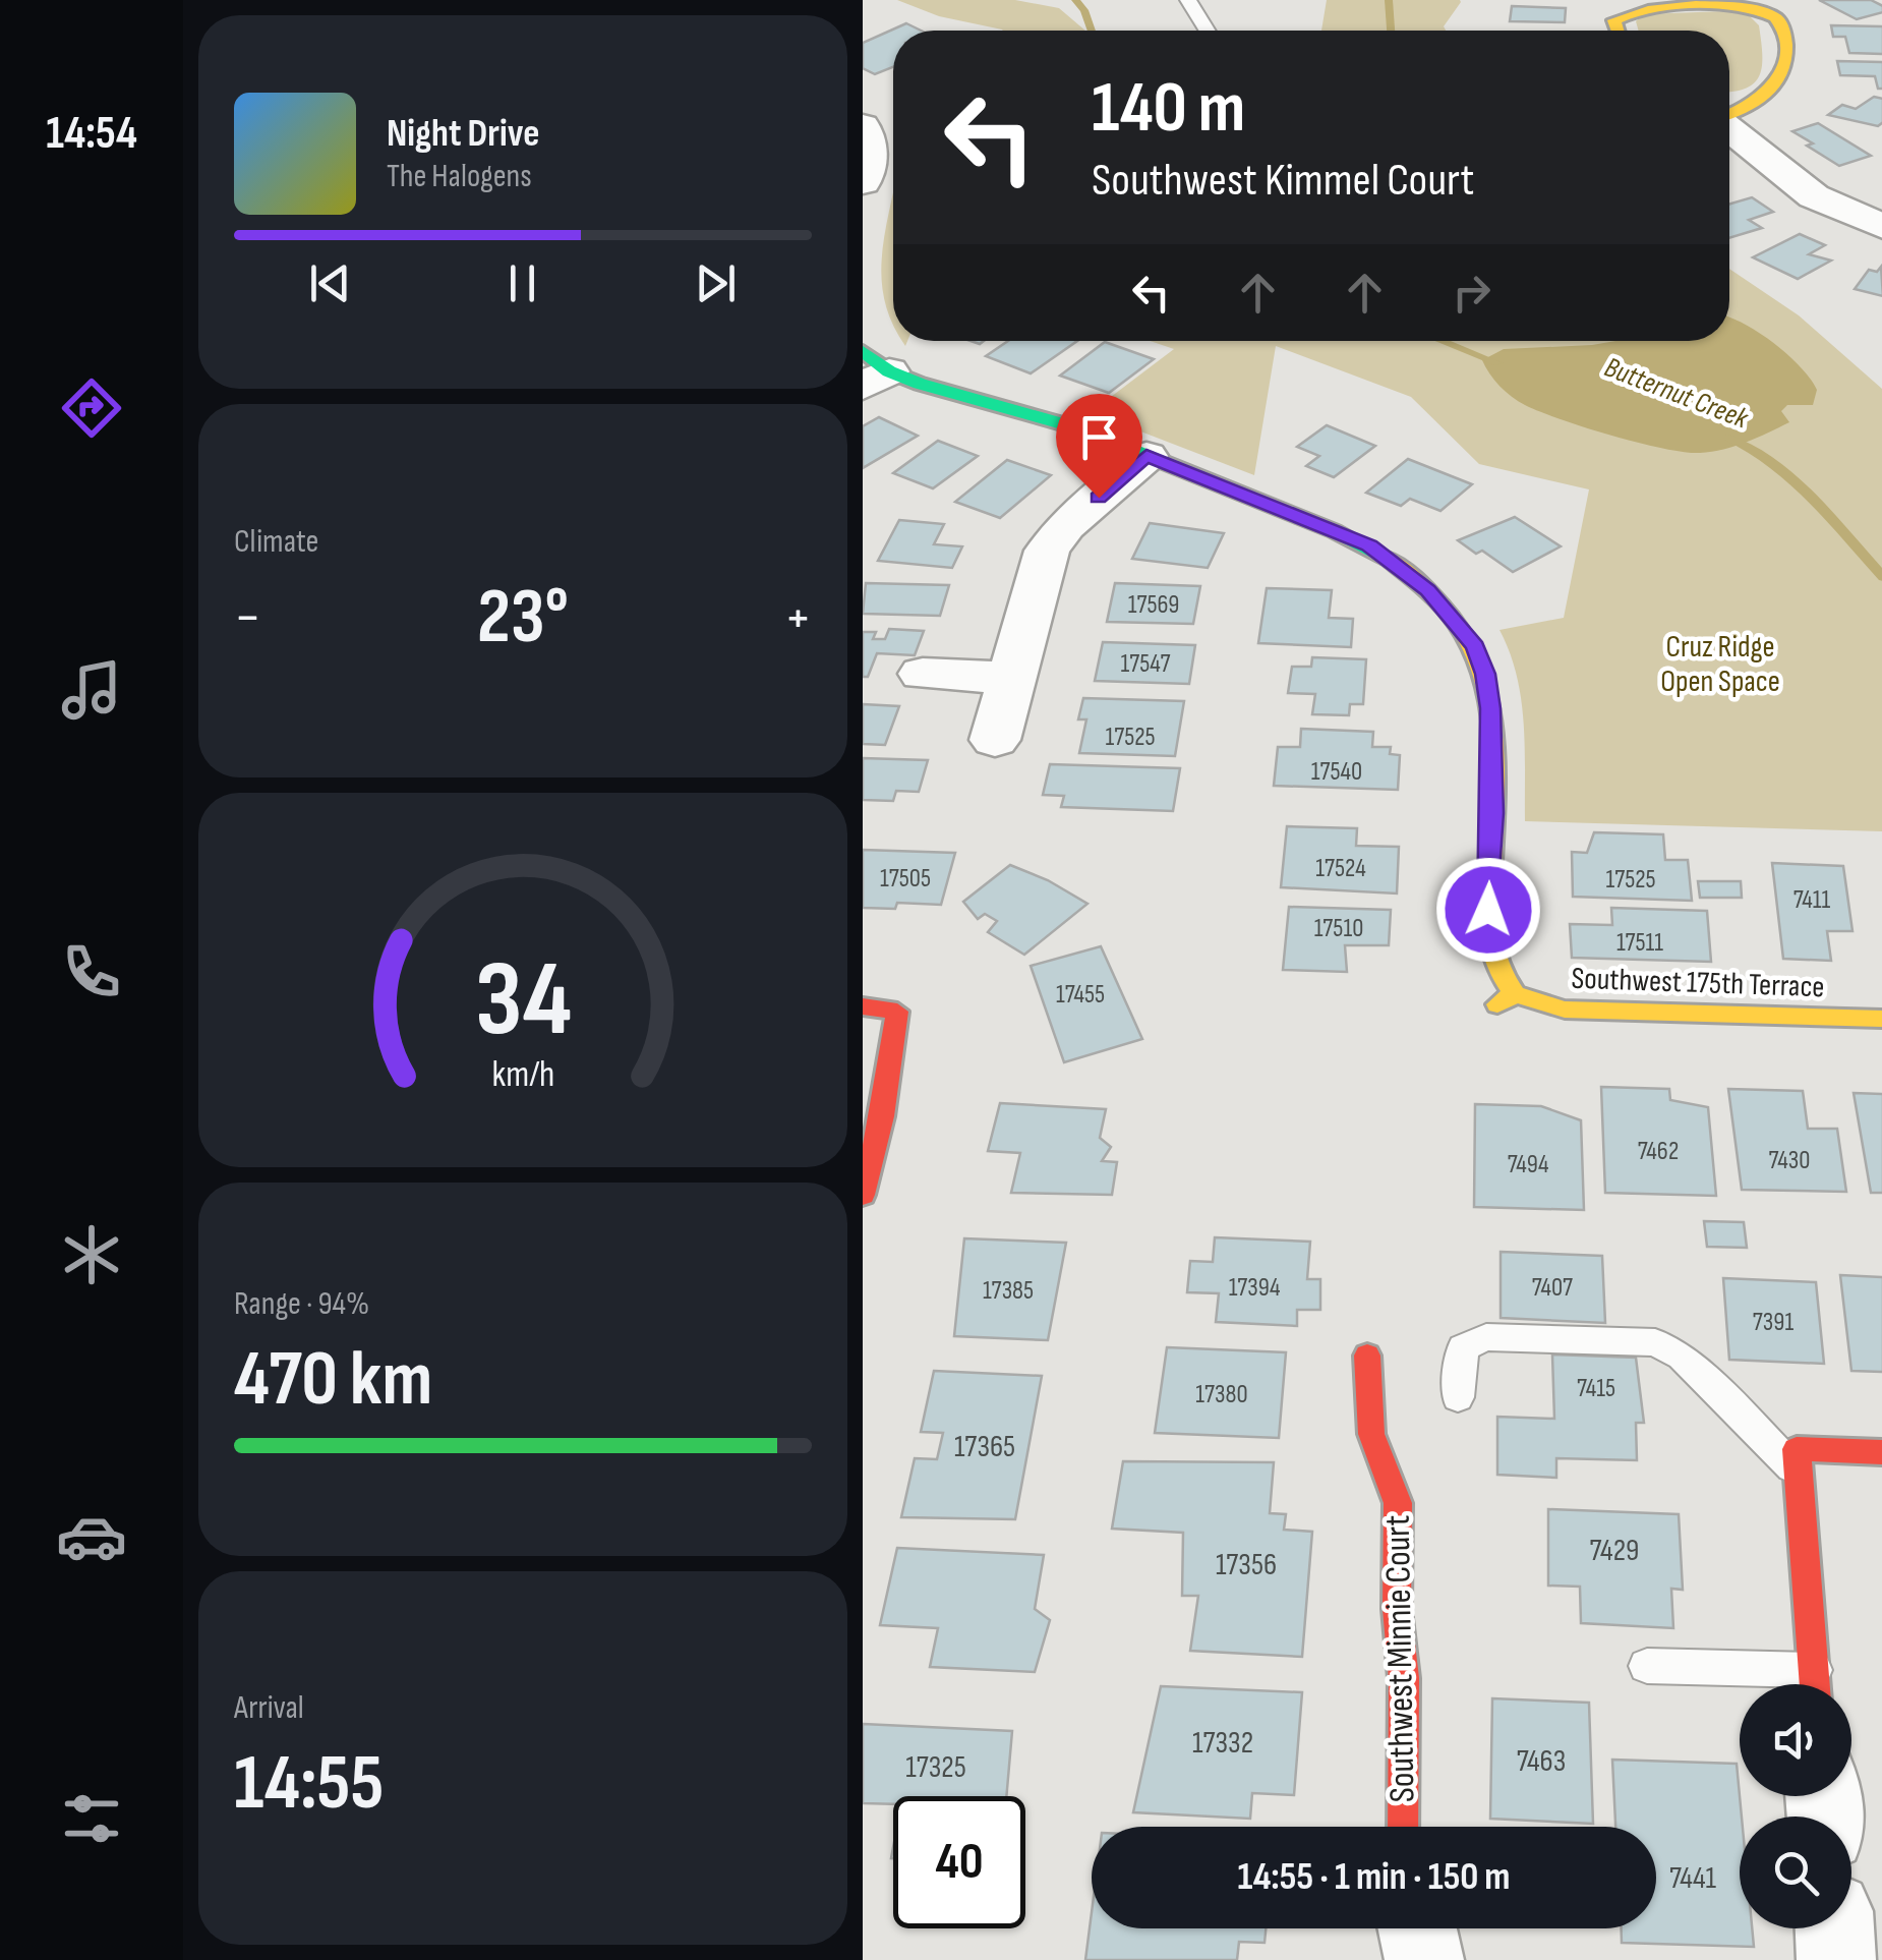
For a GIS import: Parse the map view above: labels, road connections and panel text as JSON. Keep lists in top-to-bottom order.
{
  "streets": {
    "street": ["Southwest 175th Terrace", "Southwest Minnie Court"]
  },
  "water": ["Butternut Creek"],
  "parks": ["Cruz Ridge Open Space"],
  "house_numbers": [
    "17569",
    "17547",
    "17525",
    "17540",
    "17524",
    "17505",
    "17525",
    "7411",
    "17510",
    "17511",
    "17455",
    "7462",
    "7430",
    "7494",
    "17394",
    "7407",
    "17385",
    "7391",
    "7415",
    "17380",
    "17365",
    "7429",
    "17356",
    "17332",
    "7463",
    "17325",
    "7441"
  ],
  "page": {
    "tabs": "14:54",
    "turn": ["140 m", "Southwest Kimmel Court"],
    "song": ["Night Drive", "The Halogens"],
    "tile": [
      "Climate",
      ["Range · 94%", "470 km"],
      ["Arrival", "14:55"]
    ],
    "heat": ["−", "23°", "+"],
    "limit": "40",
    "trip": "14:55 · 1 min · 150 m",
    "gauge": ["34", "km/h"]
  }
}
